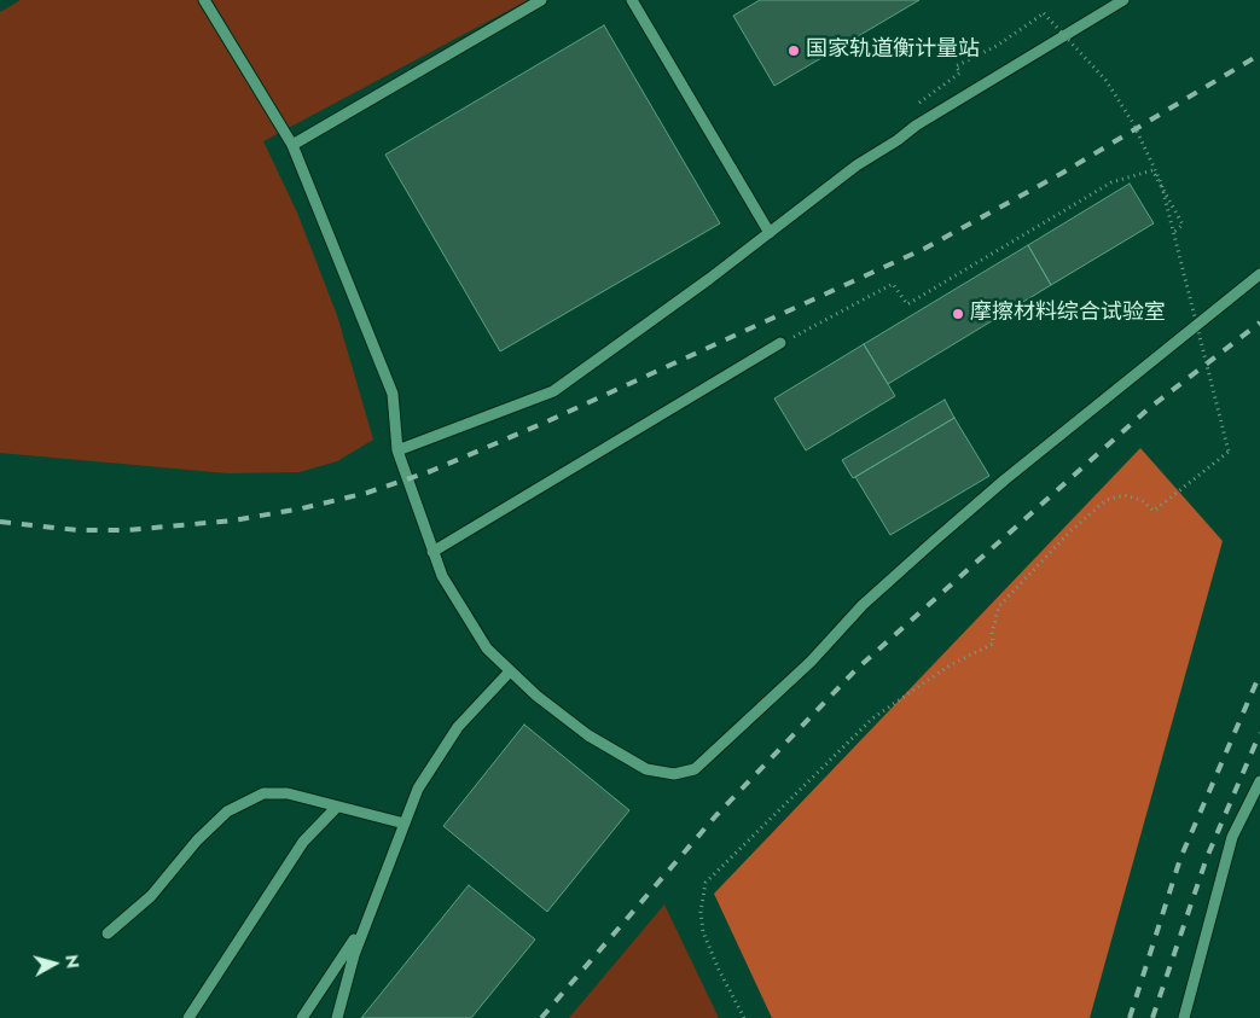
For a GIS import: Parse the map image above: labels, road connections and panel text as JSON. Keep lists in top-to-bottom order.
{
  "places": ["国家轨道衡计量站", "摩擦材料综合试验室"],
  "north": "right"
}
